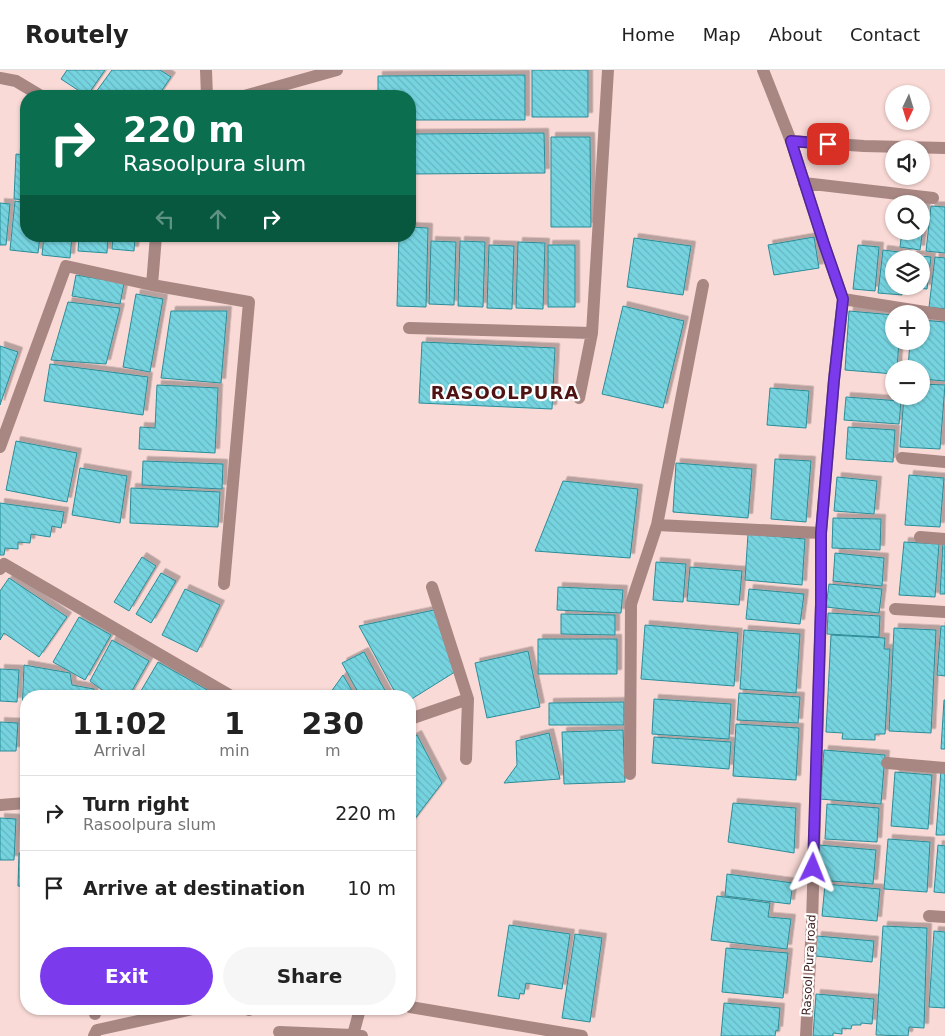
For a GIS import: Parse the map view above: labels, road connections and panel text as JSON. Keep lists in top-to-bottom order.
{
  "streets": {
    "street": ["Rasool Pura road"]
  },
  "districts": ["RASOOLPURA"],
  "north": "bottom",
  "page": {
    "header": "Routely",
    "nav": [
      "Home",
      "Map",
      "About",
      "Contact"
    ],
    "map_buttons": ["+", "−"],
    "turn": ["220 m", "Rasoolpura slum"],
    "eta": [
      "11:02",
      "Arrival",
      "1",
      "min",
      "230",
      "m"
    ],
    "list": [
      {
        "name": "Turn right",
        "note": "Rasoolpura slum",
        "value": "220 m"
      },
      {
        "name": "Arrive at destination",
        "value": "10 m"
      }
    ],
    "buttons": ["Exit", "Share"]
  }
}
